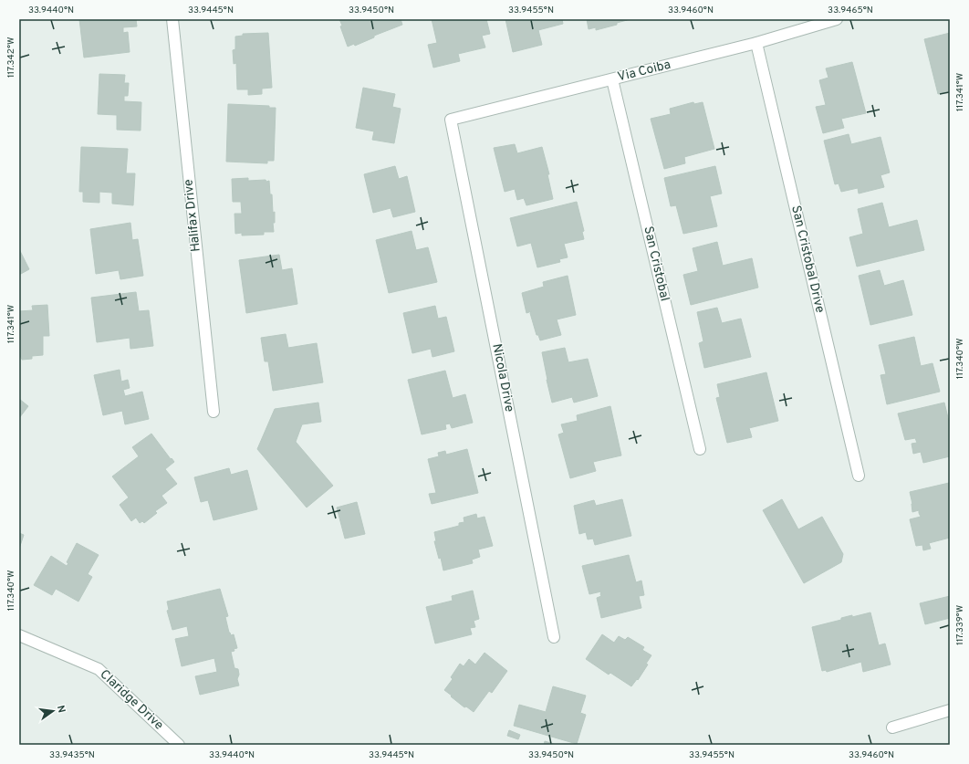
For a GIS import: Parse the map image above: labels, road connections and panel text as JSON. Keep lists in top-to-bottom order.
{
  "streets": {
    "street": [
      "Via Coiba",
      "Halifax Drive",
      "San Cristobal Drive",
      "San Cristobal",
      "Nicola Drive",
      "Claridge Drive"
    ]
  },
  "crossings": [
    ["Via Coiba", "San Cristobal Drive"],
    ["Via Coiba", "San Cristobal"],
    ["Via Coiba", "Nicola Drive"]
  ],
  "north": "right",
  "coordinates": [
    "33.9440°N",
    "33.9445°N",
    "33.9450°N",
    "33.9455°N",
    "33.9460°N",
    "33.9465°N",
    "117.342°W",
    "117.341°W",
    "117.340°W",
    "117.339°W",
    "33.9435°N"
  ]
}
